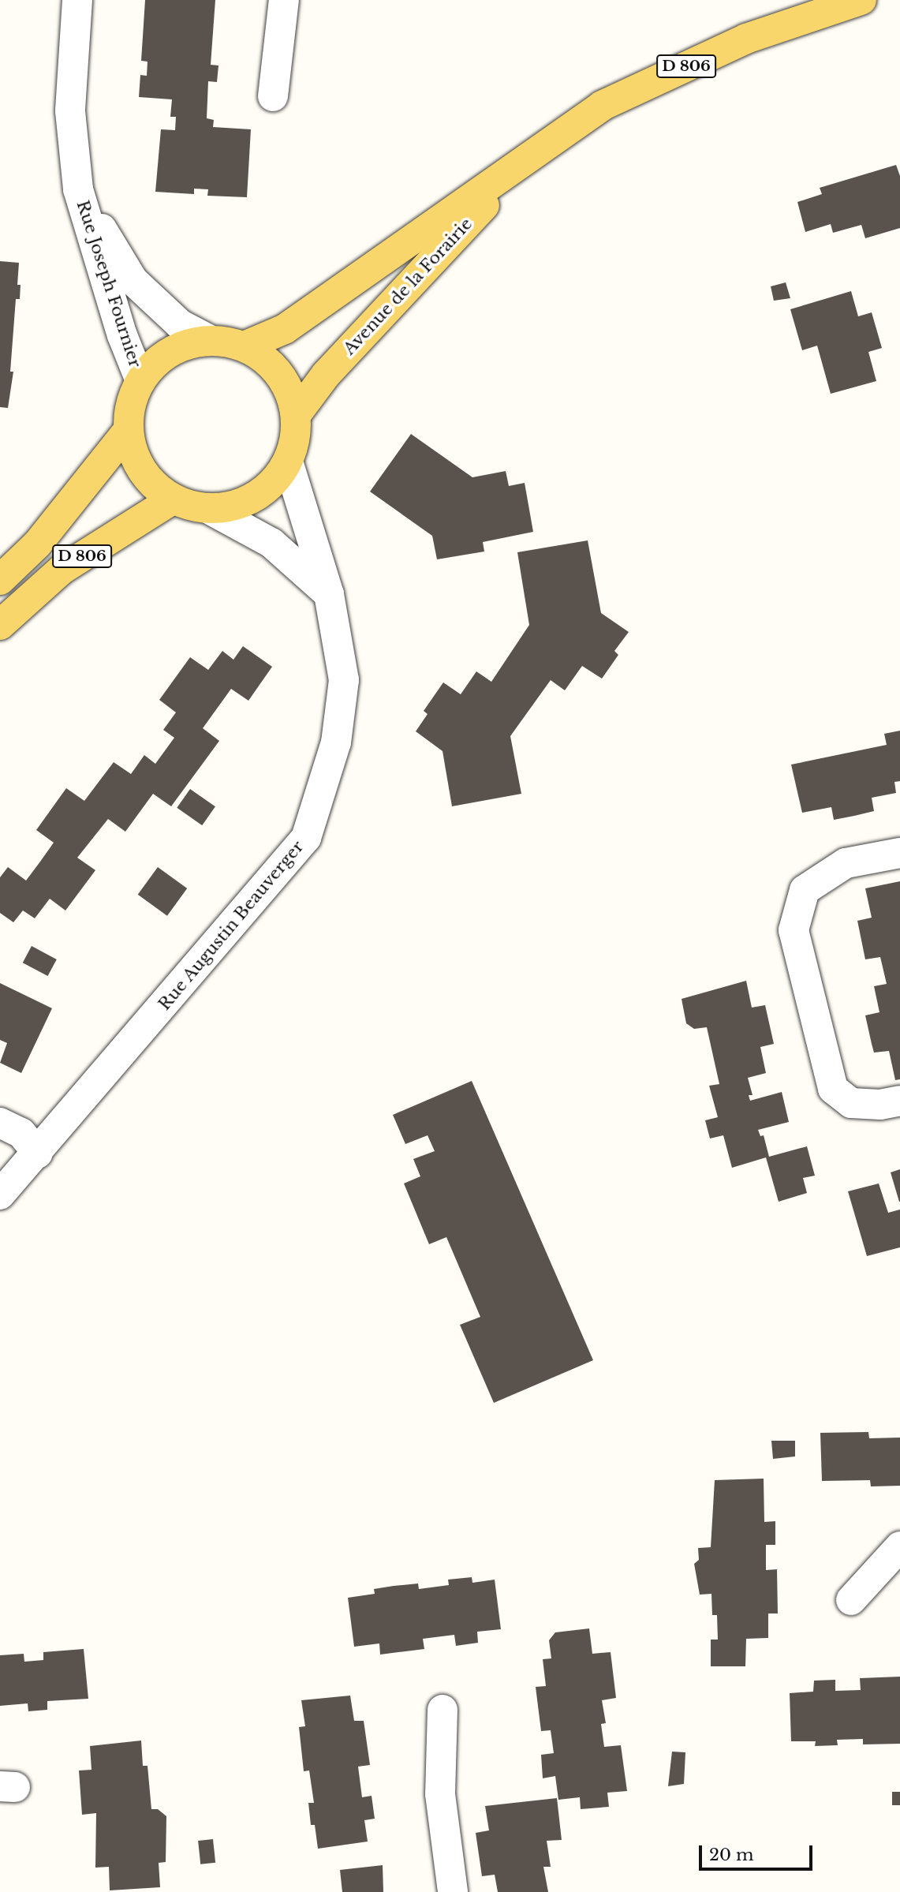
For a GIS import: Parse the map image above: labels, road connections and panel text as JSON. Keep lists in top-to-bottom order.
{
  "streets": {
    "main road": ["D 806", "Avenue de la Forairie"],
    "street": ["Rue Joseph Fournier", "Rue Augustin Beauverger"]
  },
  "crossings": [
    ["D 806", "Rue Joseph Fournier"],
    ["D 806", "Avenue de la Forairie"],
    ["D 806", "Rue Augustin Beauverger"],
    ["Rue Joseph Fournier", "Avenue de la Forairie"],
    ["Rue Joseph Fournier", "Rue Augustin Beauverger"],
    ["Avenue de la Forairie", "Rue Augustin Beauverger"]
  ],
  "scale_bar": "20 m"
}
